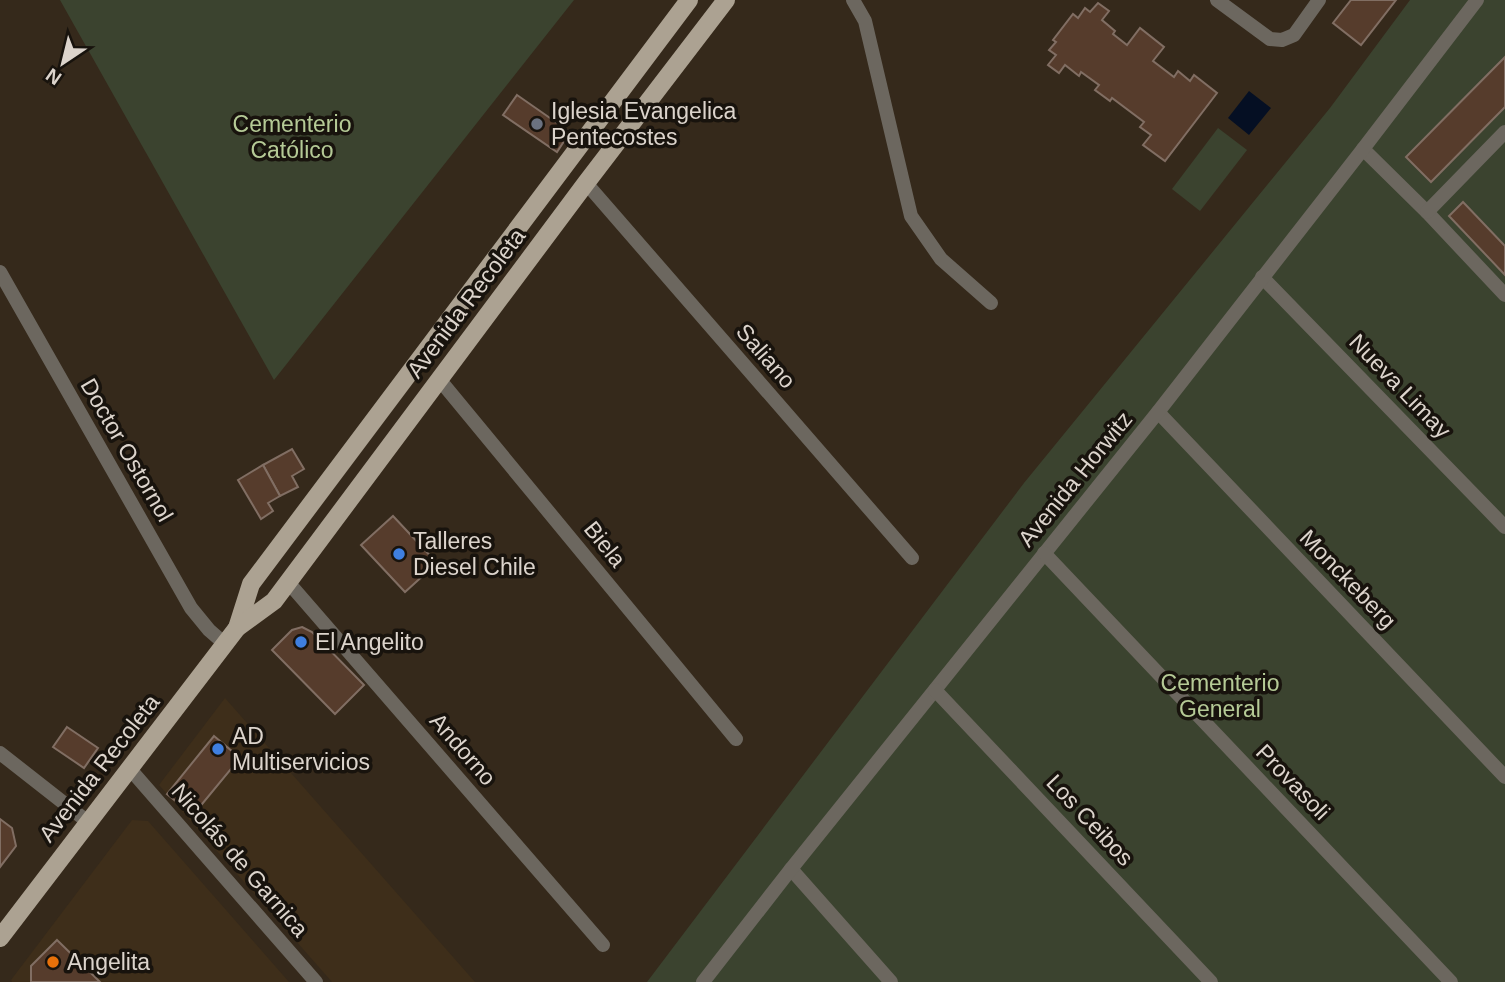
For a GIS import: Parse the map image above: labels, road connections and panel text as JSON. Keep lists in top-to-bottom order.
{
  "streets": {
    "main road": ["Avenida Recoleta"],
    "street": [
      "Saliano",
      "Nueva Limay",
      "Doctor Ostornol",
      "Avenida Horwitz",
      "Biela",
      "Monckeberg",
      "Andorno",
      "Provasoli",
      "Los Ceibos",
      "Nicolás de Garnica"
    ]
  },
  "crossings": [
    ["Avenida Recoleta", "Saliano"],
    ["Avenida Recoleta", "Doctor Ostornol"],
    ["Avenida Recoleta", "Biela"],
    ["Avenida Recoleta", "Andorno"],
    ["Avenida Recoleta", "Nicolás de Garnica"],
    ["Nueva Limay", "Avenida Horwitz"],
    ["Avenida Horwitz", "Monckeberg"],
    ["Avenida Horwitz", "Provasoli"],
    ["Avenida Horwitz", "Los Ceibos"]
  ],
  "parks": ["Cementerio Católico", "Cementerio General"],
  "places": [
    "Iglesia Evangelica Pentecostes",
    "Talleres Diesel Chile",
    "El Angelito",
    "AD Multiservicios",
    "Angelita"
  ],
  "north": "bottom left"
}
